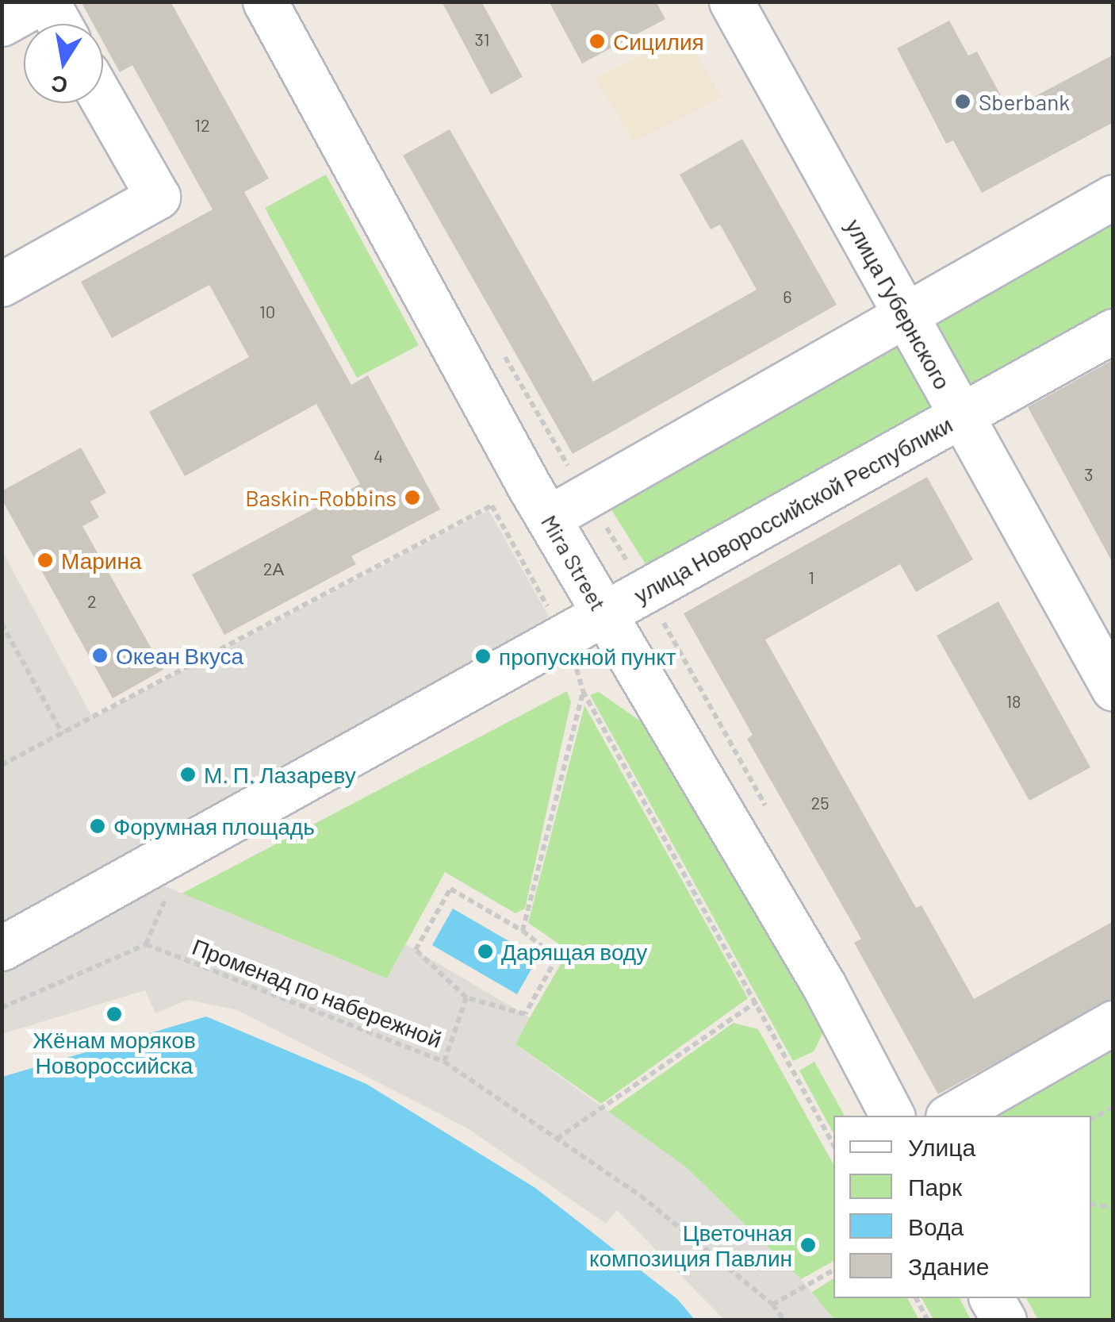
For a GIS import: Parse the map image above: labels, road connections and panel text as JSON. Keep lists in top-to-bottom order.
{
  "streets": {
    "street": ["улица Губернского", "улица Новороссийской Республики", "Mira Street"],
    "path": ["Променад по набережной"]
  },
  "crossings": [
    ["улица Губернского", "улица Новороссийской Республики"],
    ["улица Новороссийской Республики", "Mira Street"]
  ],
  "places": [
    "Сицилия",
    "Sberbank",
    "Baskin-Robbins",
    "Марина",
    "Океан Вкуса",
    "пропускной пункт",
    "М. П. Лазареву",
    "Форумная площадь",
    "Дарящая воду",
    "Жёнам моряков Новороссийска",
    "Цветочная композиция Павлин"
  ],
  "house_numbers": [
    "31",
    "12",
    "6",
    "10",
    "4",
    "3",
    "2А",
    "1",
    "2",
    "18",
    "25"
  ],
  "legend": [
    "Улица",
    "Парк",
    "Вода",
    "Здание"
  ],
  "north": "bottom"
}
